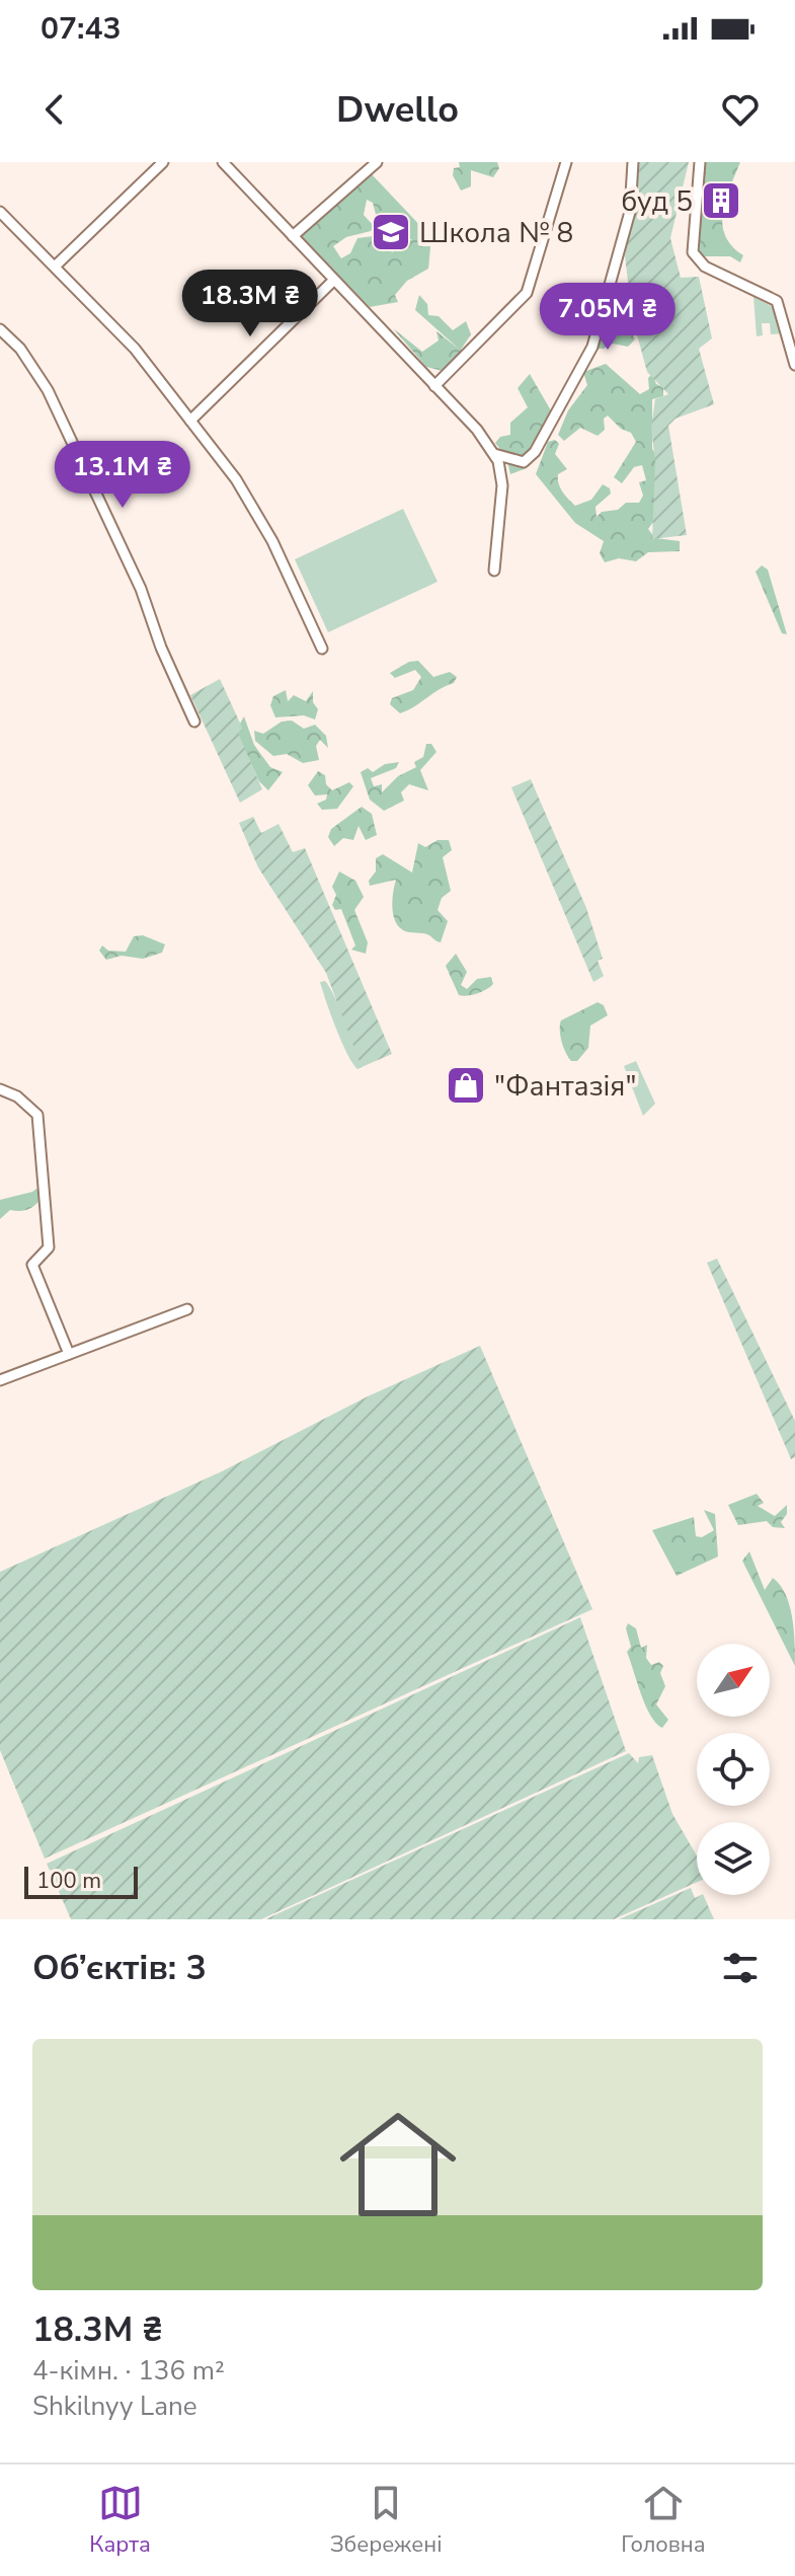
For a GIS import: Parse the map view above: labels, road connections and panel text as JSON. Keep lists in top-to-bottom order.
{
  "places": {
    "building": ["буд 5"],
    "school or university": ["Школа № 8"],
    "shop": ["\"Фантазія\""]
  },
  "scale_bar": "100 m",
  "north": "top right",
  "page": {
    "status": "07:43",
    "header": "Dwello",
    "price": ["18.3M ₴", "7.05M ₴", "13.1M ₴"],
    "scale": "100 m",
    "heading": "Об’єктів: 3",
    "list": [
      {
        "name": "18.3M ₴",
        "note": "4-кімн. · 136 m² · Shkilnyy Lane"
      }
    ],
    "tabs": ["Карта", "Збережені", "Головна"]
  }
}
